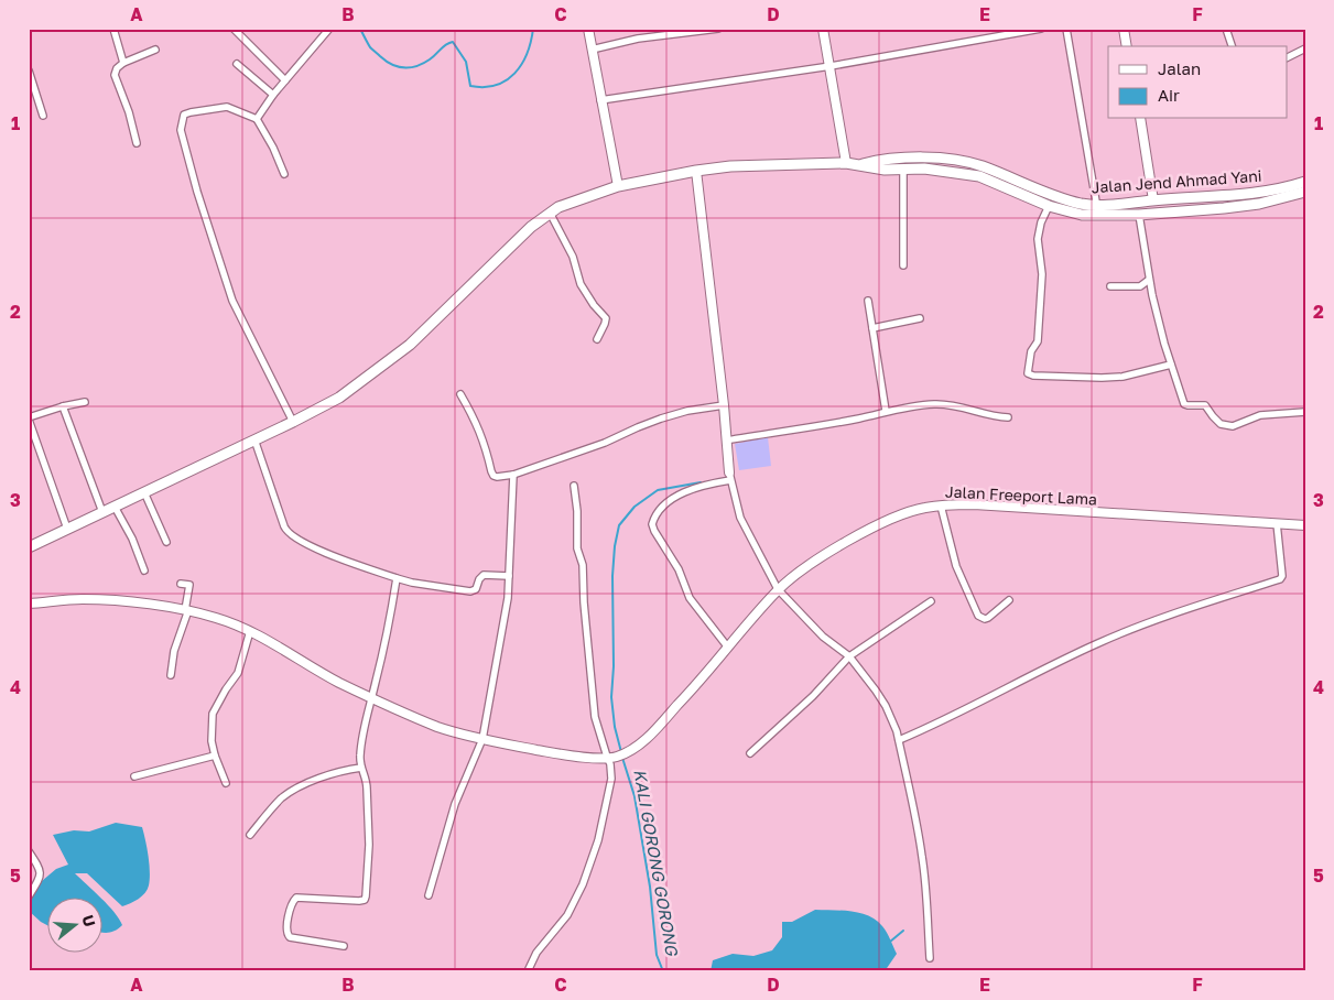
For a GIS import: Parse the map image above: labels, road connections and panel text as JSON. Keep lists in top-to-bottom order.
{
  "streets": {
    "main road": ["Jalan Jend Ahmad Yani"],
    "street": ["Jalan Freeport Lama"]
  },
  "water": ["KALI GORONG GORONG"],
  "legend": ["Jalan", "Air"],
  "north": "right",
  "grid": {
    "columns": [
      "A",
      "B",
      "C",
      "D",
      "E",
      "F"
    ],
    "rows": [
      "1",
      "2",
      "3",
      "4",
      "5"
    ]
  }
}
